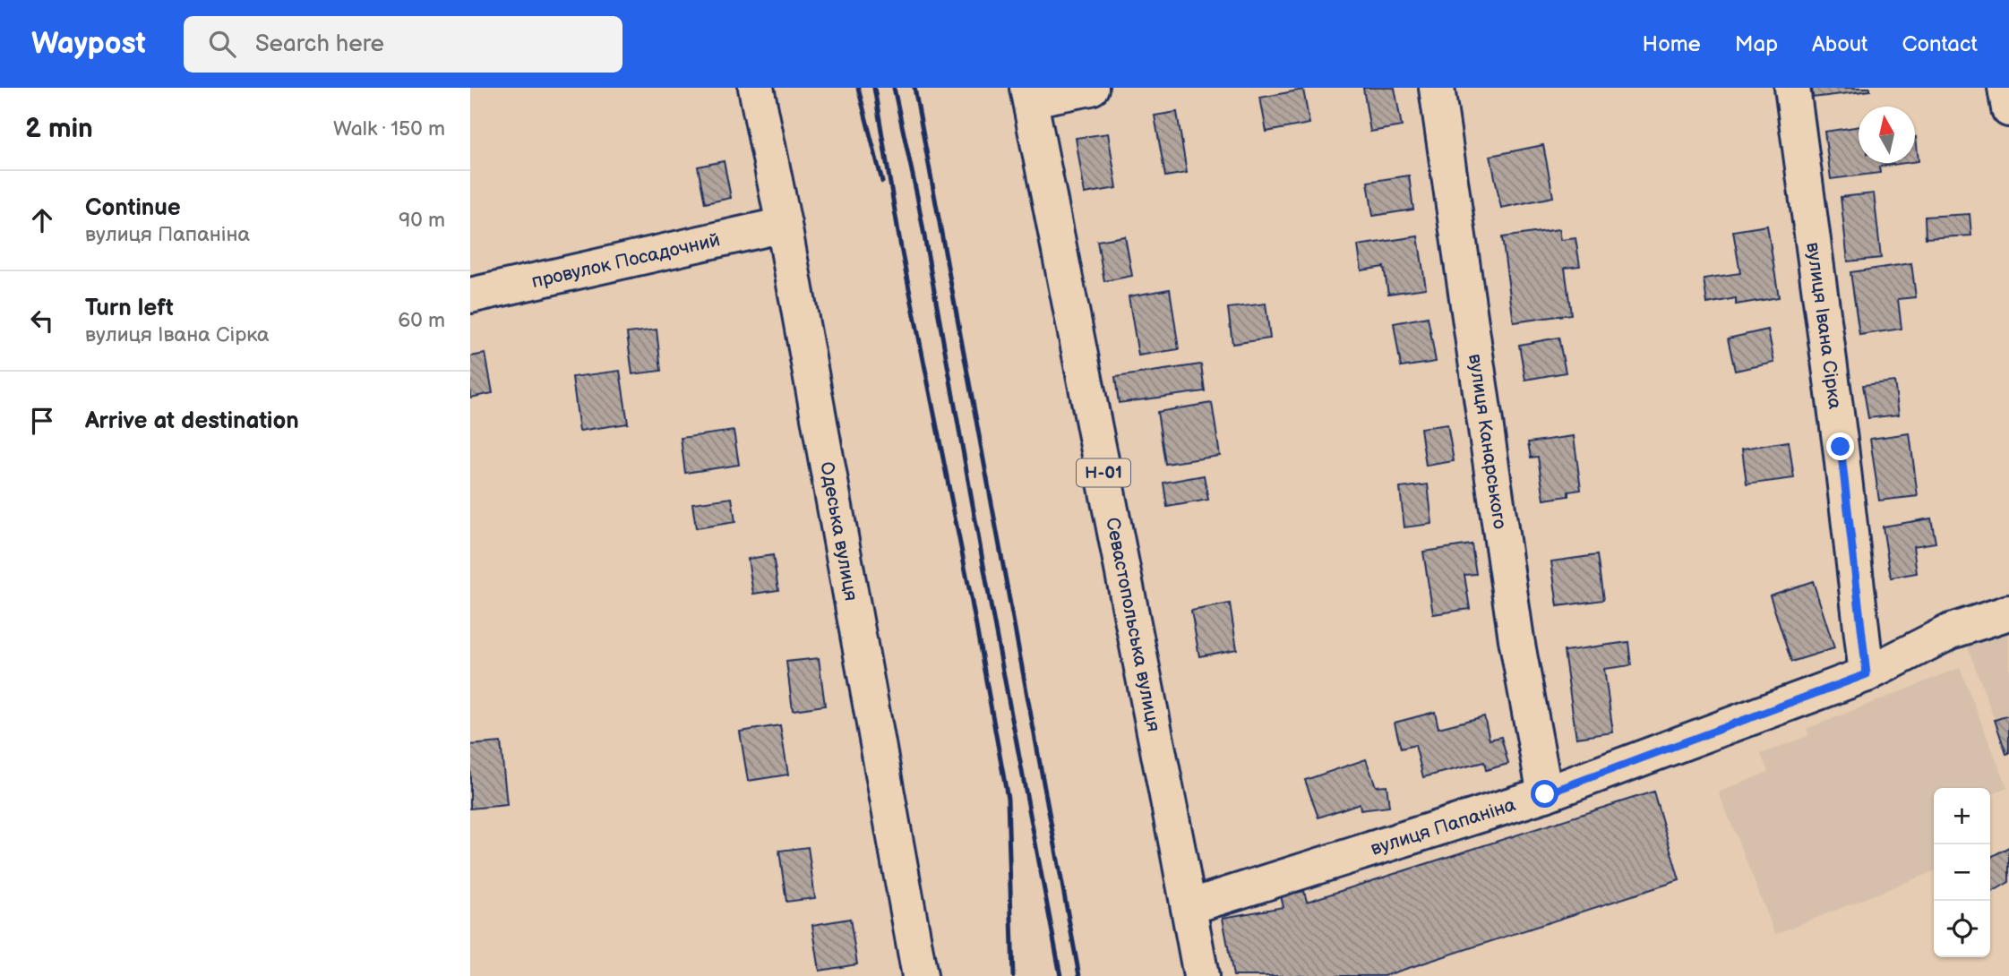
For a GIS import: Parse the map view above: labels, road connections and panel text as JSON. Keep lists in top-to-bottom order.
{
  "streets": {
    "street": [
      "провулок Посадочний",
      "вулиця Івана Сірка",
      "вулиця Канарського",
      "Н-01",
      "Одеська вулиця",
      "Севастопольська вулиця",
      "вулиця Папаніна"
    ]
  },
  "crossings": [
    ["провулок Посадочний", "Одеська вулиця"],
    ["вулиця Івана Сірка", "вулиця Папаніна"],
    ["вулиця Канарського", "вулиця Папаніна"],
    ["Севастопольська вулиця", "вулиця Папаніна"]
  ],
  "north": "top",
  "page": {
    "header": "Waypost",
    "search": "Search here",
    "nav": [
      "Home",
      "Map",
      "About",
      "Contact"
    ],
    "heading": ["2 min", "Walk · 150 m"],
    "list": [
      ["Continue", "вулиця Папаніна", "90 m"],
      ["Turn left", "вулиця Івана Сірка", "60 m"],
      "Arrive at destination"
    ],
    "map_buttons": ["+", "−"]
  }
}
